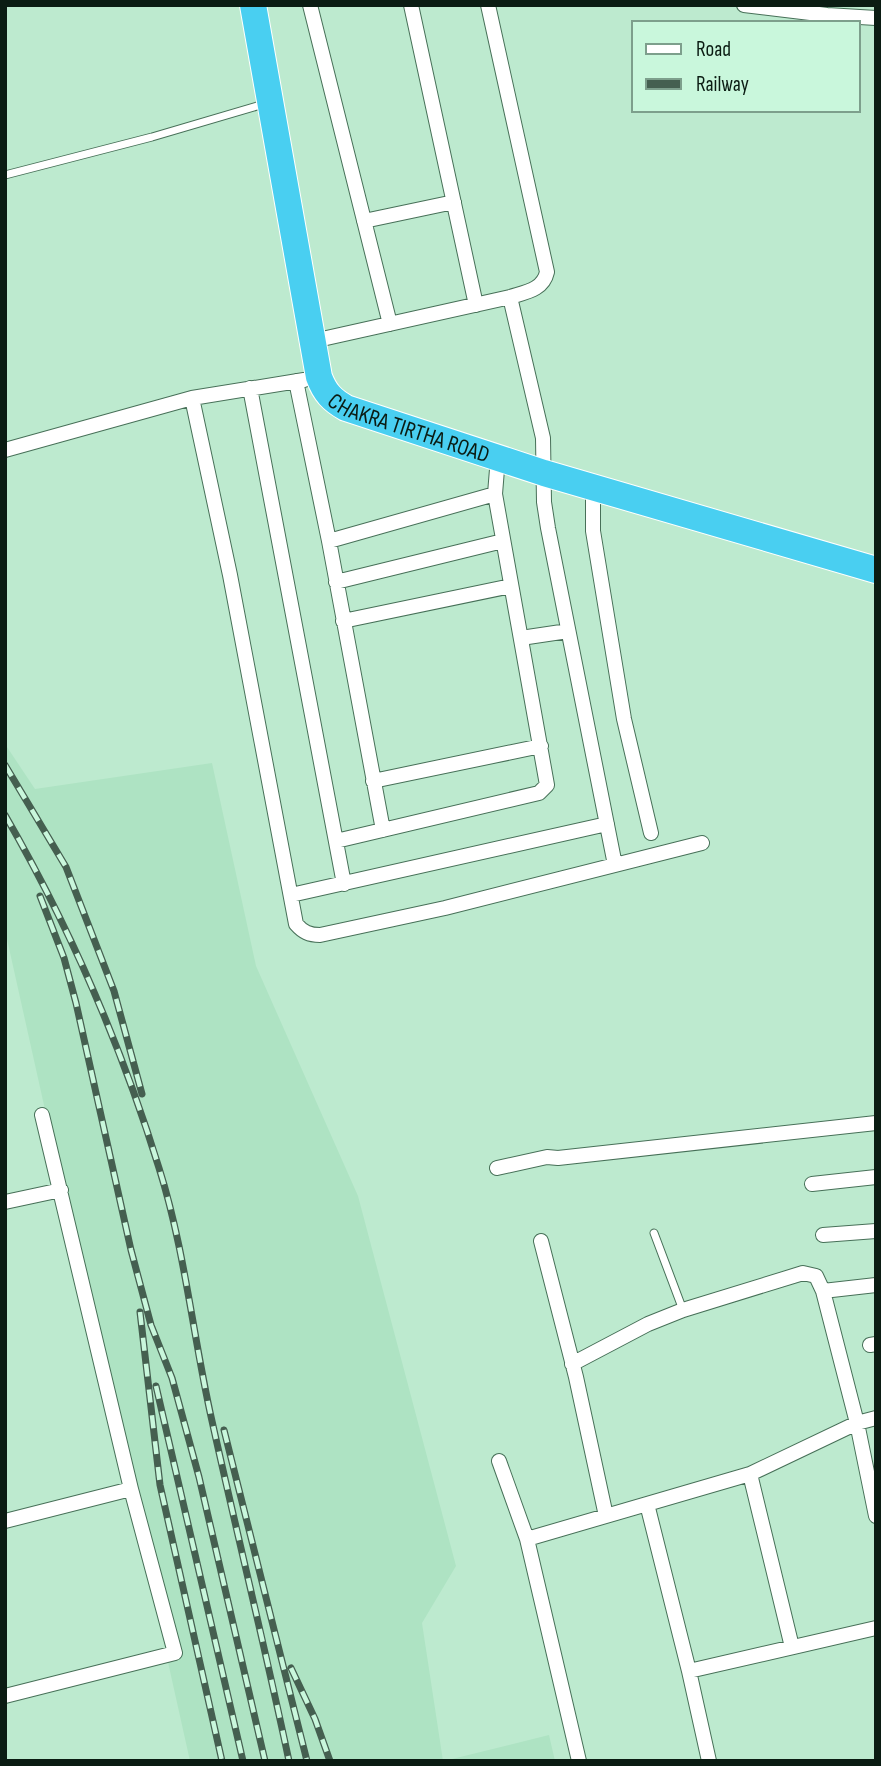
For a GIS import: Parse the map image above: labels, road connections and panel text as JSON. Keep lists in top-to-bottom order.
{
  "streets": {
    "highway": ["CHAKRA TIRTHA ROAD"]
  },
  "legend": ["Road", "Railway"]
}
